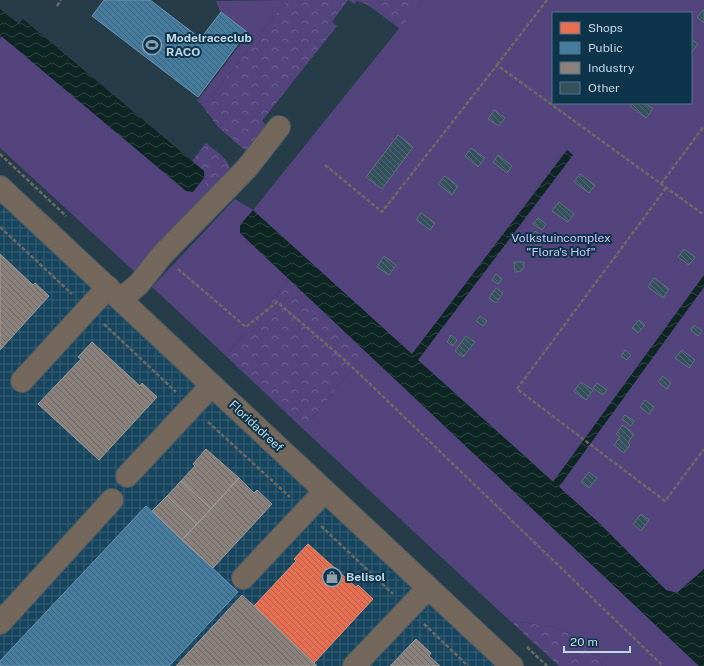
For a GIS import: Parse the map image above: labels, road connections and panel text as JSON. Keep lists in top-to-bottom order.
{
  "streets": {
    "street": ["Floridadreef"]
  },
  "parks": ["Volkstuincomplex \"Flora's Hof\""],
  "places": {
    "sports": ["Modelraceclub RACO"],
    "shop": ["Belisol"]
  },
  "legend": [
    "Shops",
    "Public",
    "Industry",
    "Other"
  ],
  "scale_bar": "20 m"
}
